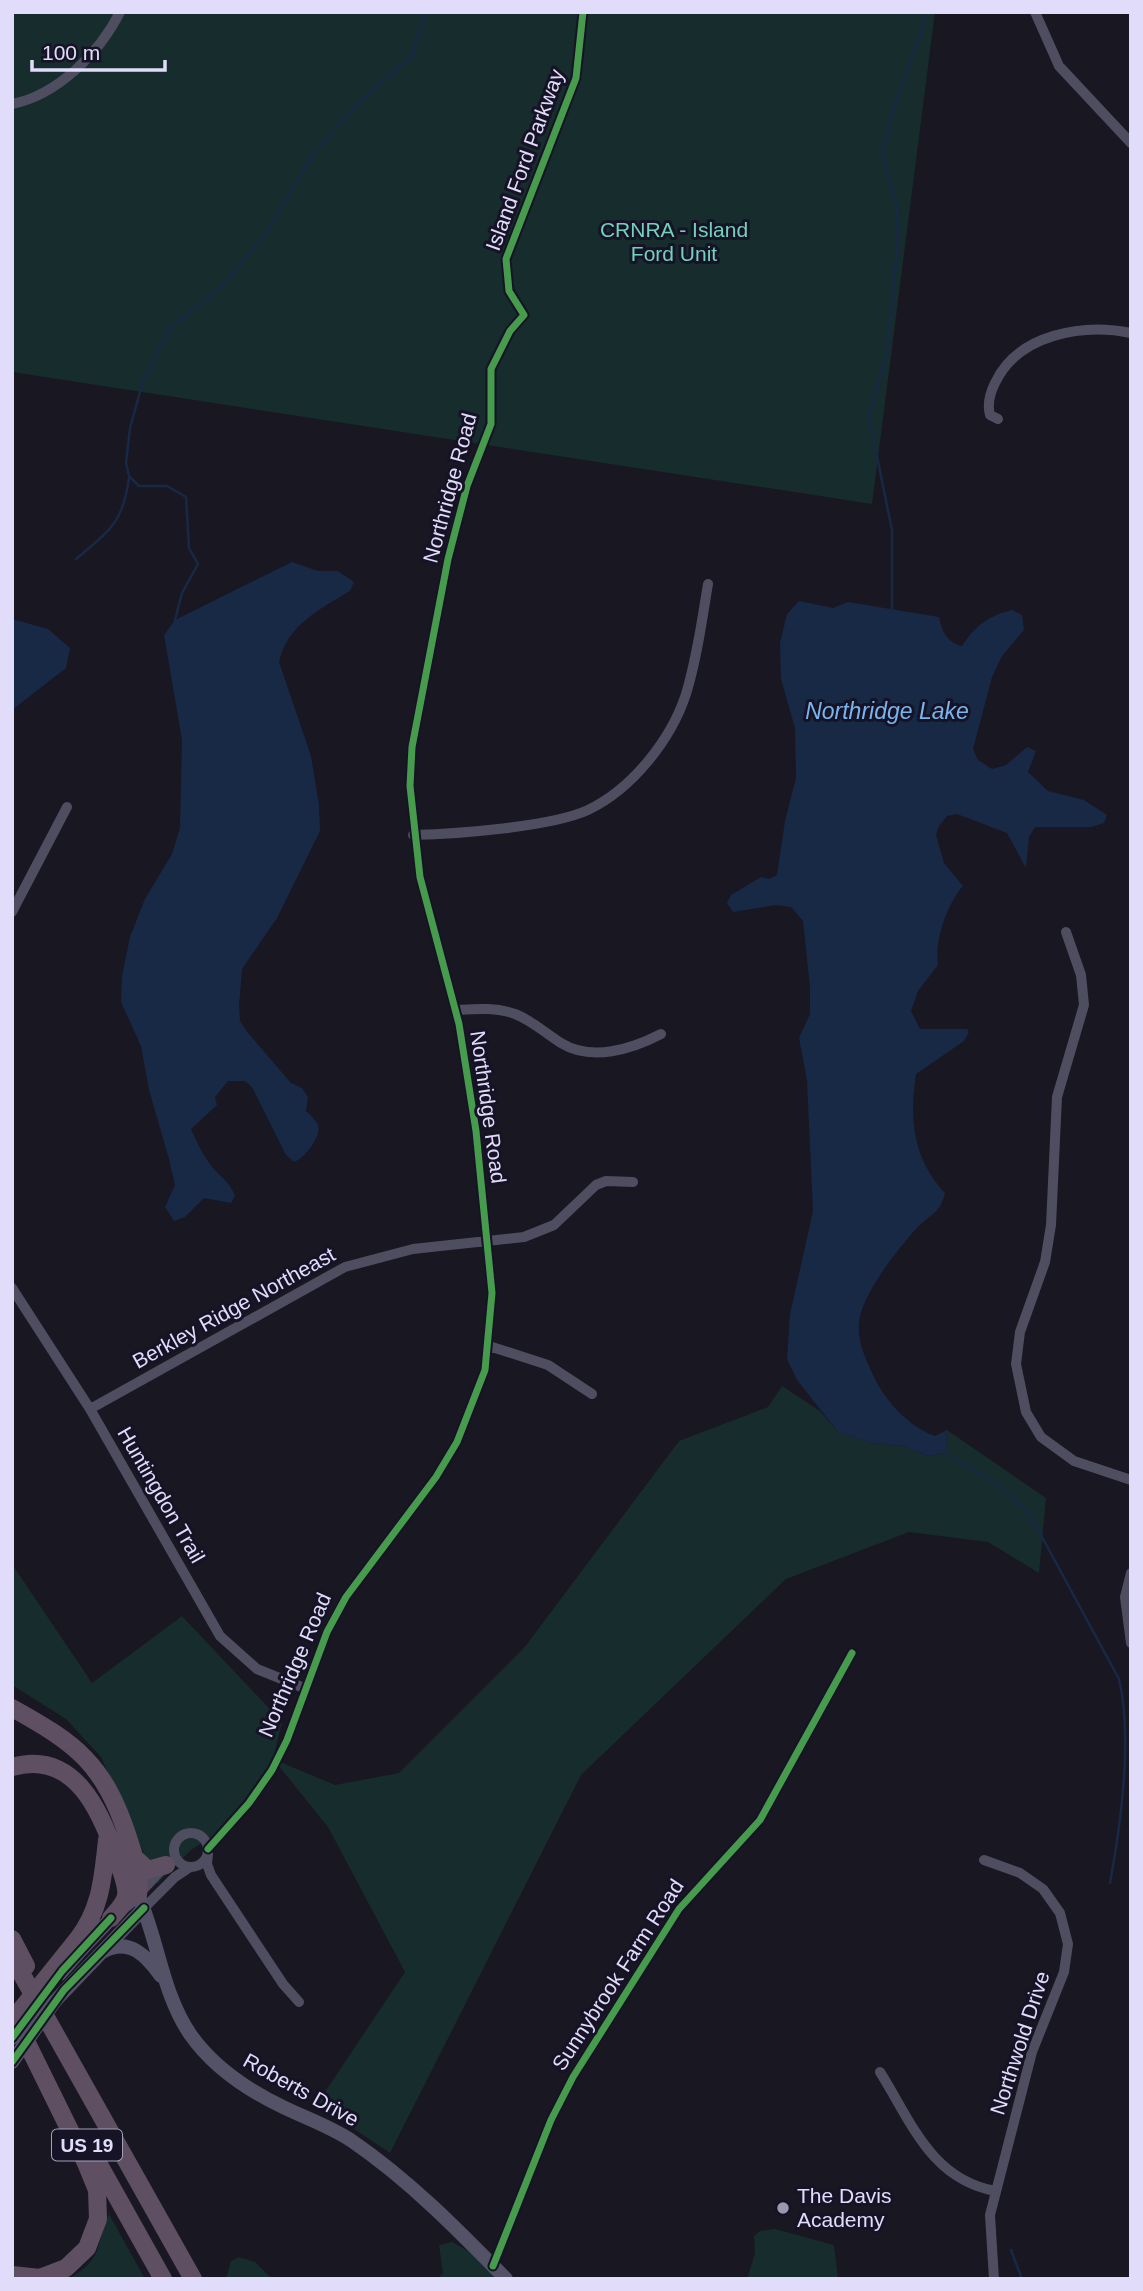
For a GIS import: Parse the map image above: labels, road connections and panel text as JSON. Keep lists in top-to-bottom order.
{
  "streets": {
    "highway": ["US 19"],
    "street": [
      "Island Ford Parkway",
      "Northridge Road",
      "Berkley Ridge Northeast",
      "Huntingdon Trail",
      "Sunnybrook Farm Road",
      "Northwold Drive",
      "Roberts Drive"
    ]
  },
  "crossings": [
    ["Island Ford Parkway", "Northridge Road"],
    ["Northridge Road", "Berkley Ridge Northeast"],
    ["Northridge Road", "Huntingdon Trail"],
    ["Northridge Road", "Roberts Drive"],
    ["Berkley Ridge Northeast", "Huntingdon Trail"],
    ["Sunnybrook Farm Road", "Roberts Drive"]
  ],
  "water": ["Northridge Lake"],
  "parks": ["CRNRA - Island Ford Unit"],
  "places": ["The Davis Academy"],
  "scale_bar": "100 m"
}
